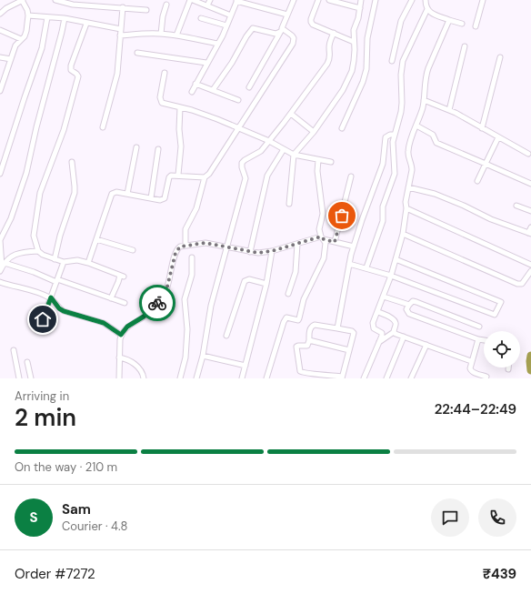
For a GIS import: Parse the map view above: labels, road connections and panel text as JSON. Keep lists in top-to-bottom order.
{
  "page": {
    "heading": ["2 min", "Arriving in", "22:44–22:49"],
    "panel": [
      "Sam",
      "Courier · 4.8",
      "Order #7272",
      "₹439"
    ],
    "bar": "On the way · 210 m",
    "round": "S"
  }
}
